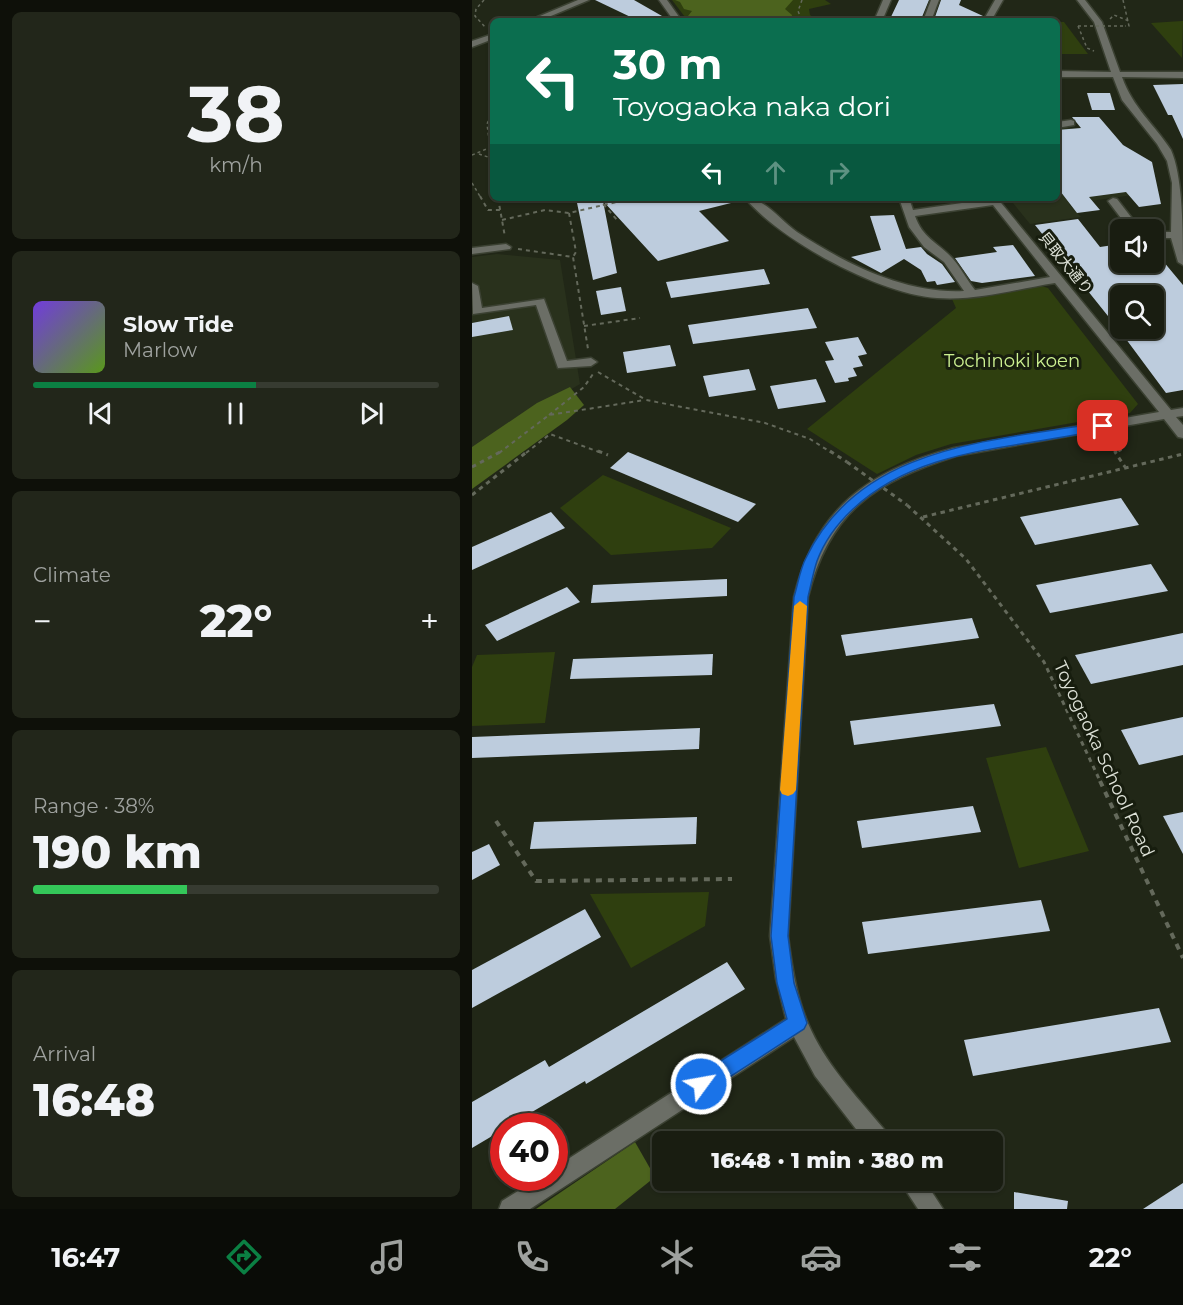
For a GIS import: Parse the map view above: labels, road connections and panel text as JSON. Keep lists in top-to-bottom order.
{
  "streets": {
    "street": ["貝取大通り"],
    "path": ["Toyogaoka School Road"]
  },
  "parks": ["Tochinoki koen"],
  "page": {
    "tile": [
      ["38", "km/h"],
      "Climate",
      ["Range · 38%", "190 km"],
      ["Arrival", "16:48"]
    ],
    "turn": ["30 m", "Toyogaoka naka dori"],
    "song": ["Slow Tide", "Marlow"],
    "heat": ["−", "22°", "+"],
    "limit": "40",
    "trip": "16:48 · 1 min · 380 m",
    "tabs": ["16:47", "22°"]
  }
}
